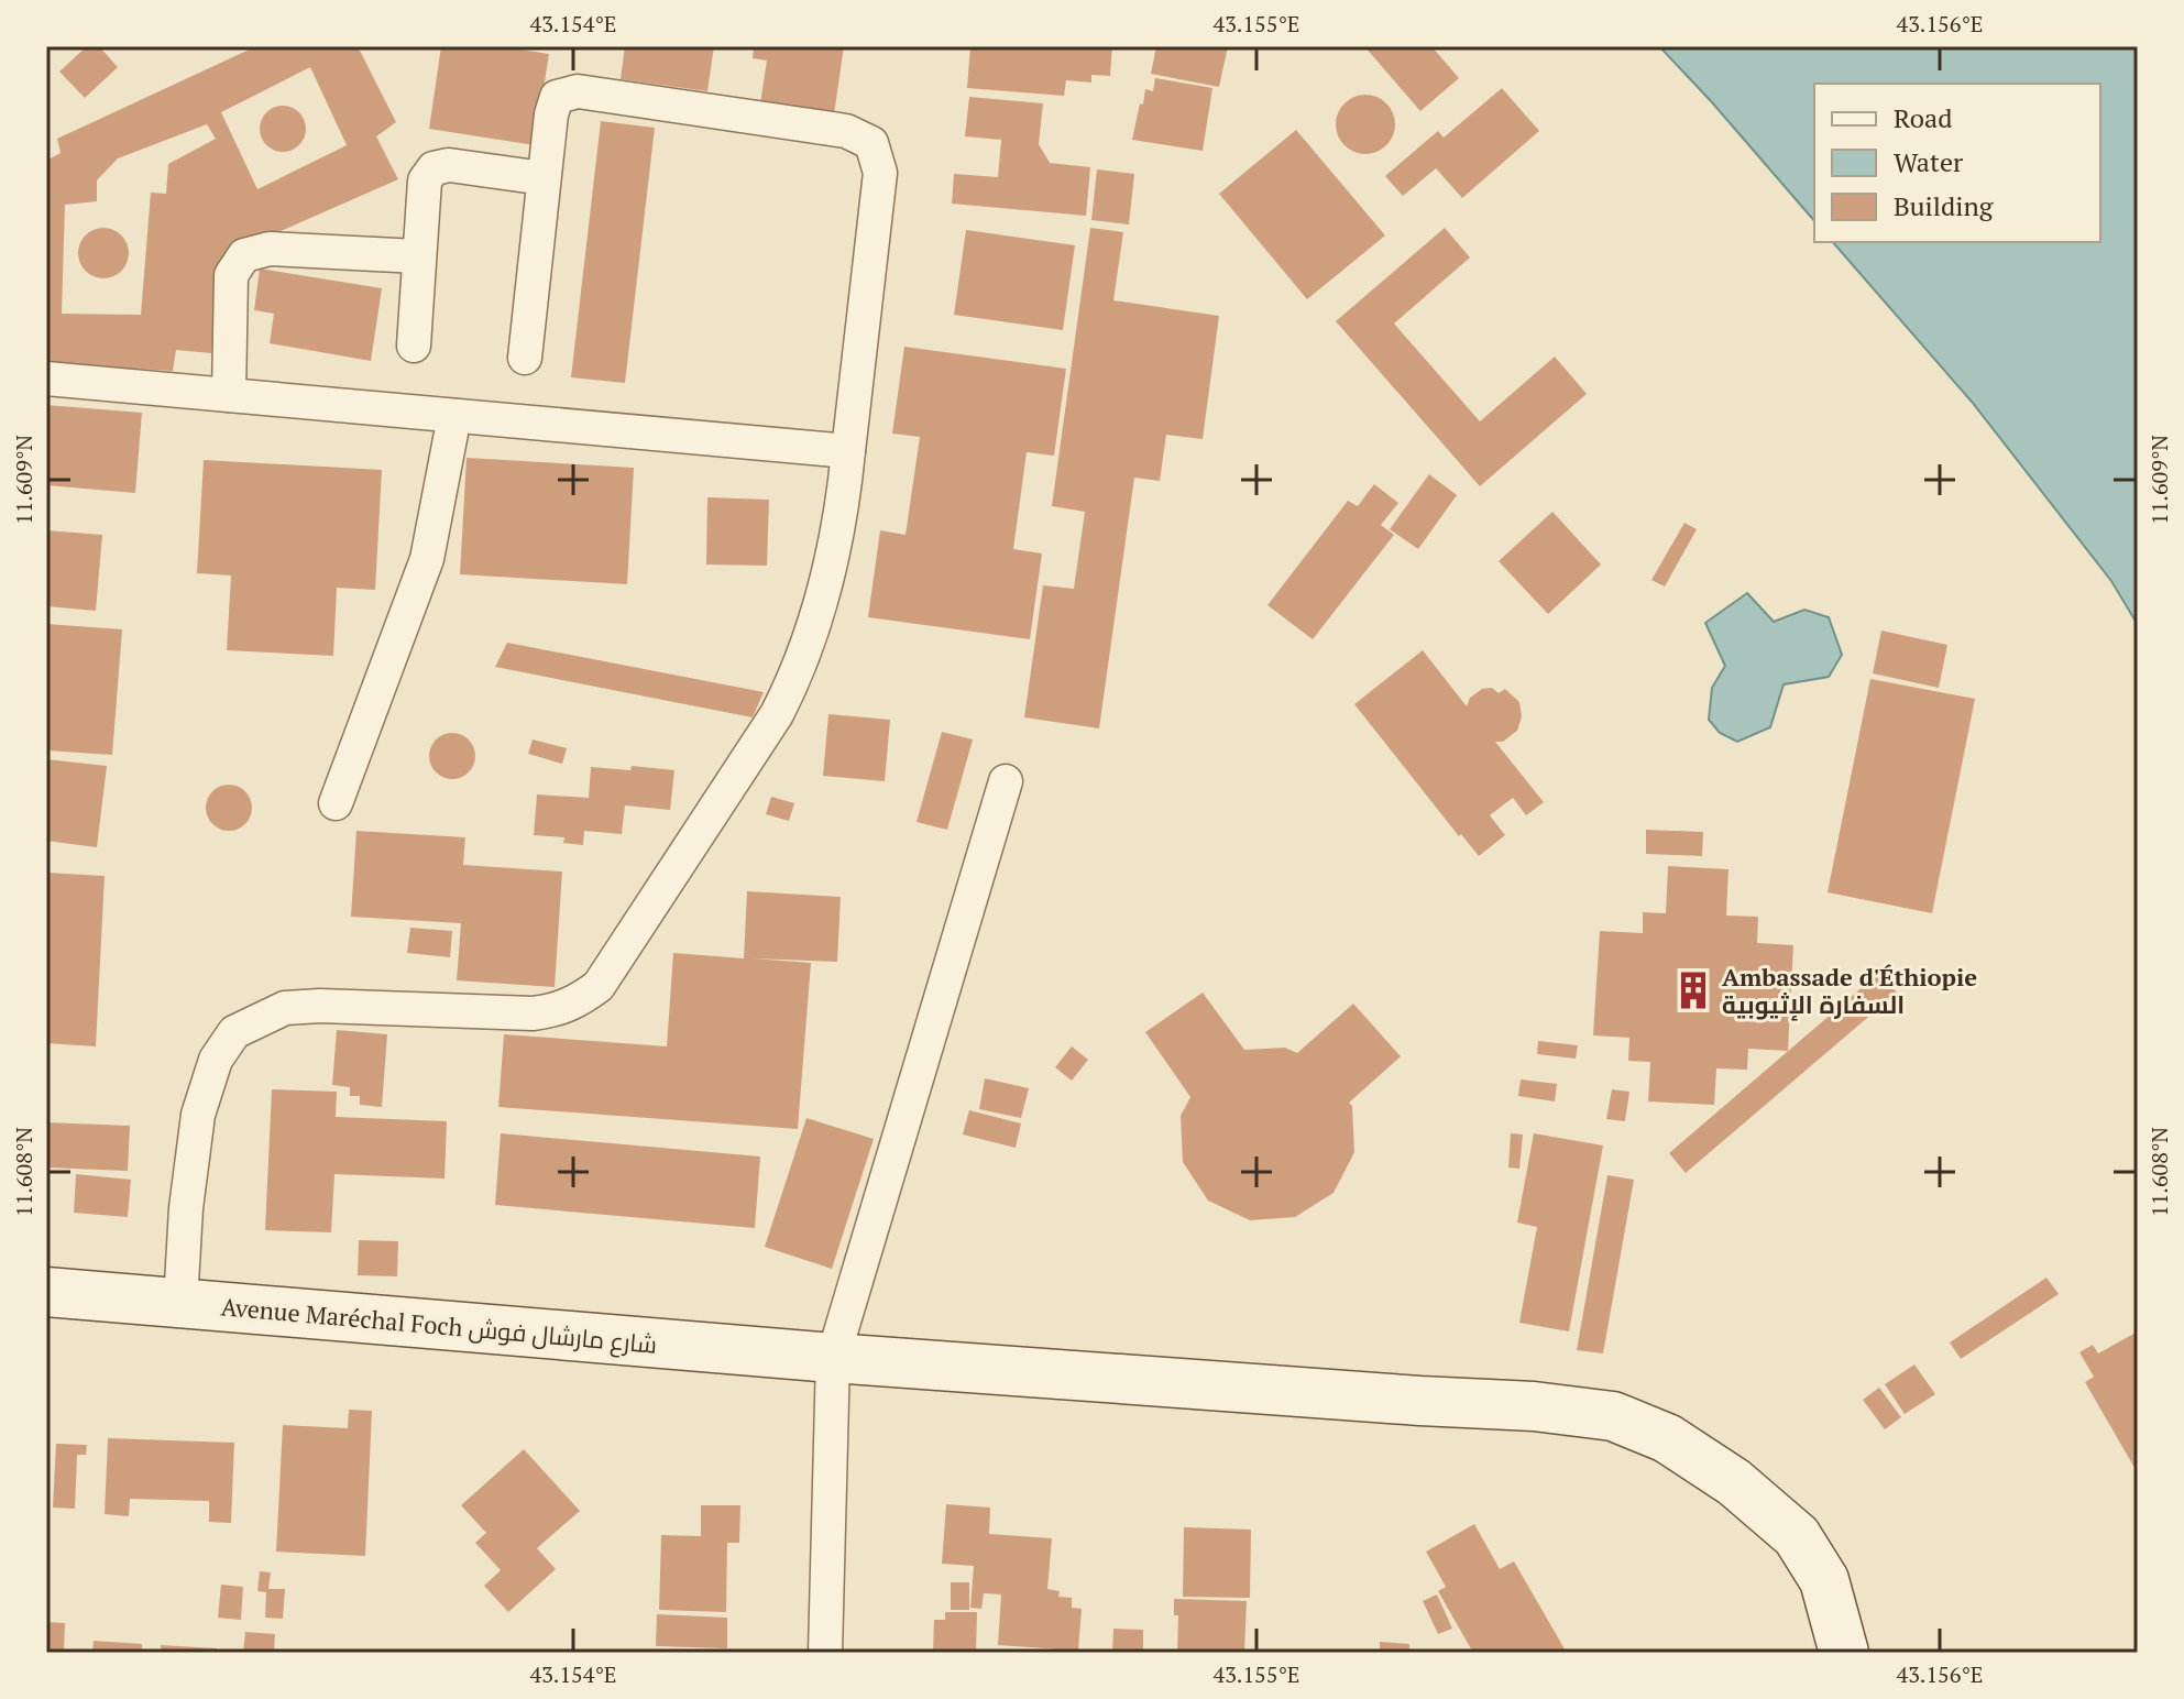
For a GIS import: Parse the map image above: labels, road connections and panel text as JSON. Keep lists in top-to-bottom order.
{
  "streets": {
    "street": ["Avenue Maréchal Foch شارع مارشال فوش"]
  },
  "places": {
    "building": ["Ambassade d'Éthiopie السفارة الإثيوبية"]
  },
  "legend": ["Road", "Water", "Building"],
  "coordinates": [
    "43.154°E",
    "43.155°E",
    "43.156°E",
    "11.609°N",
    "11.608°N"
  ]
}
